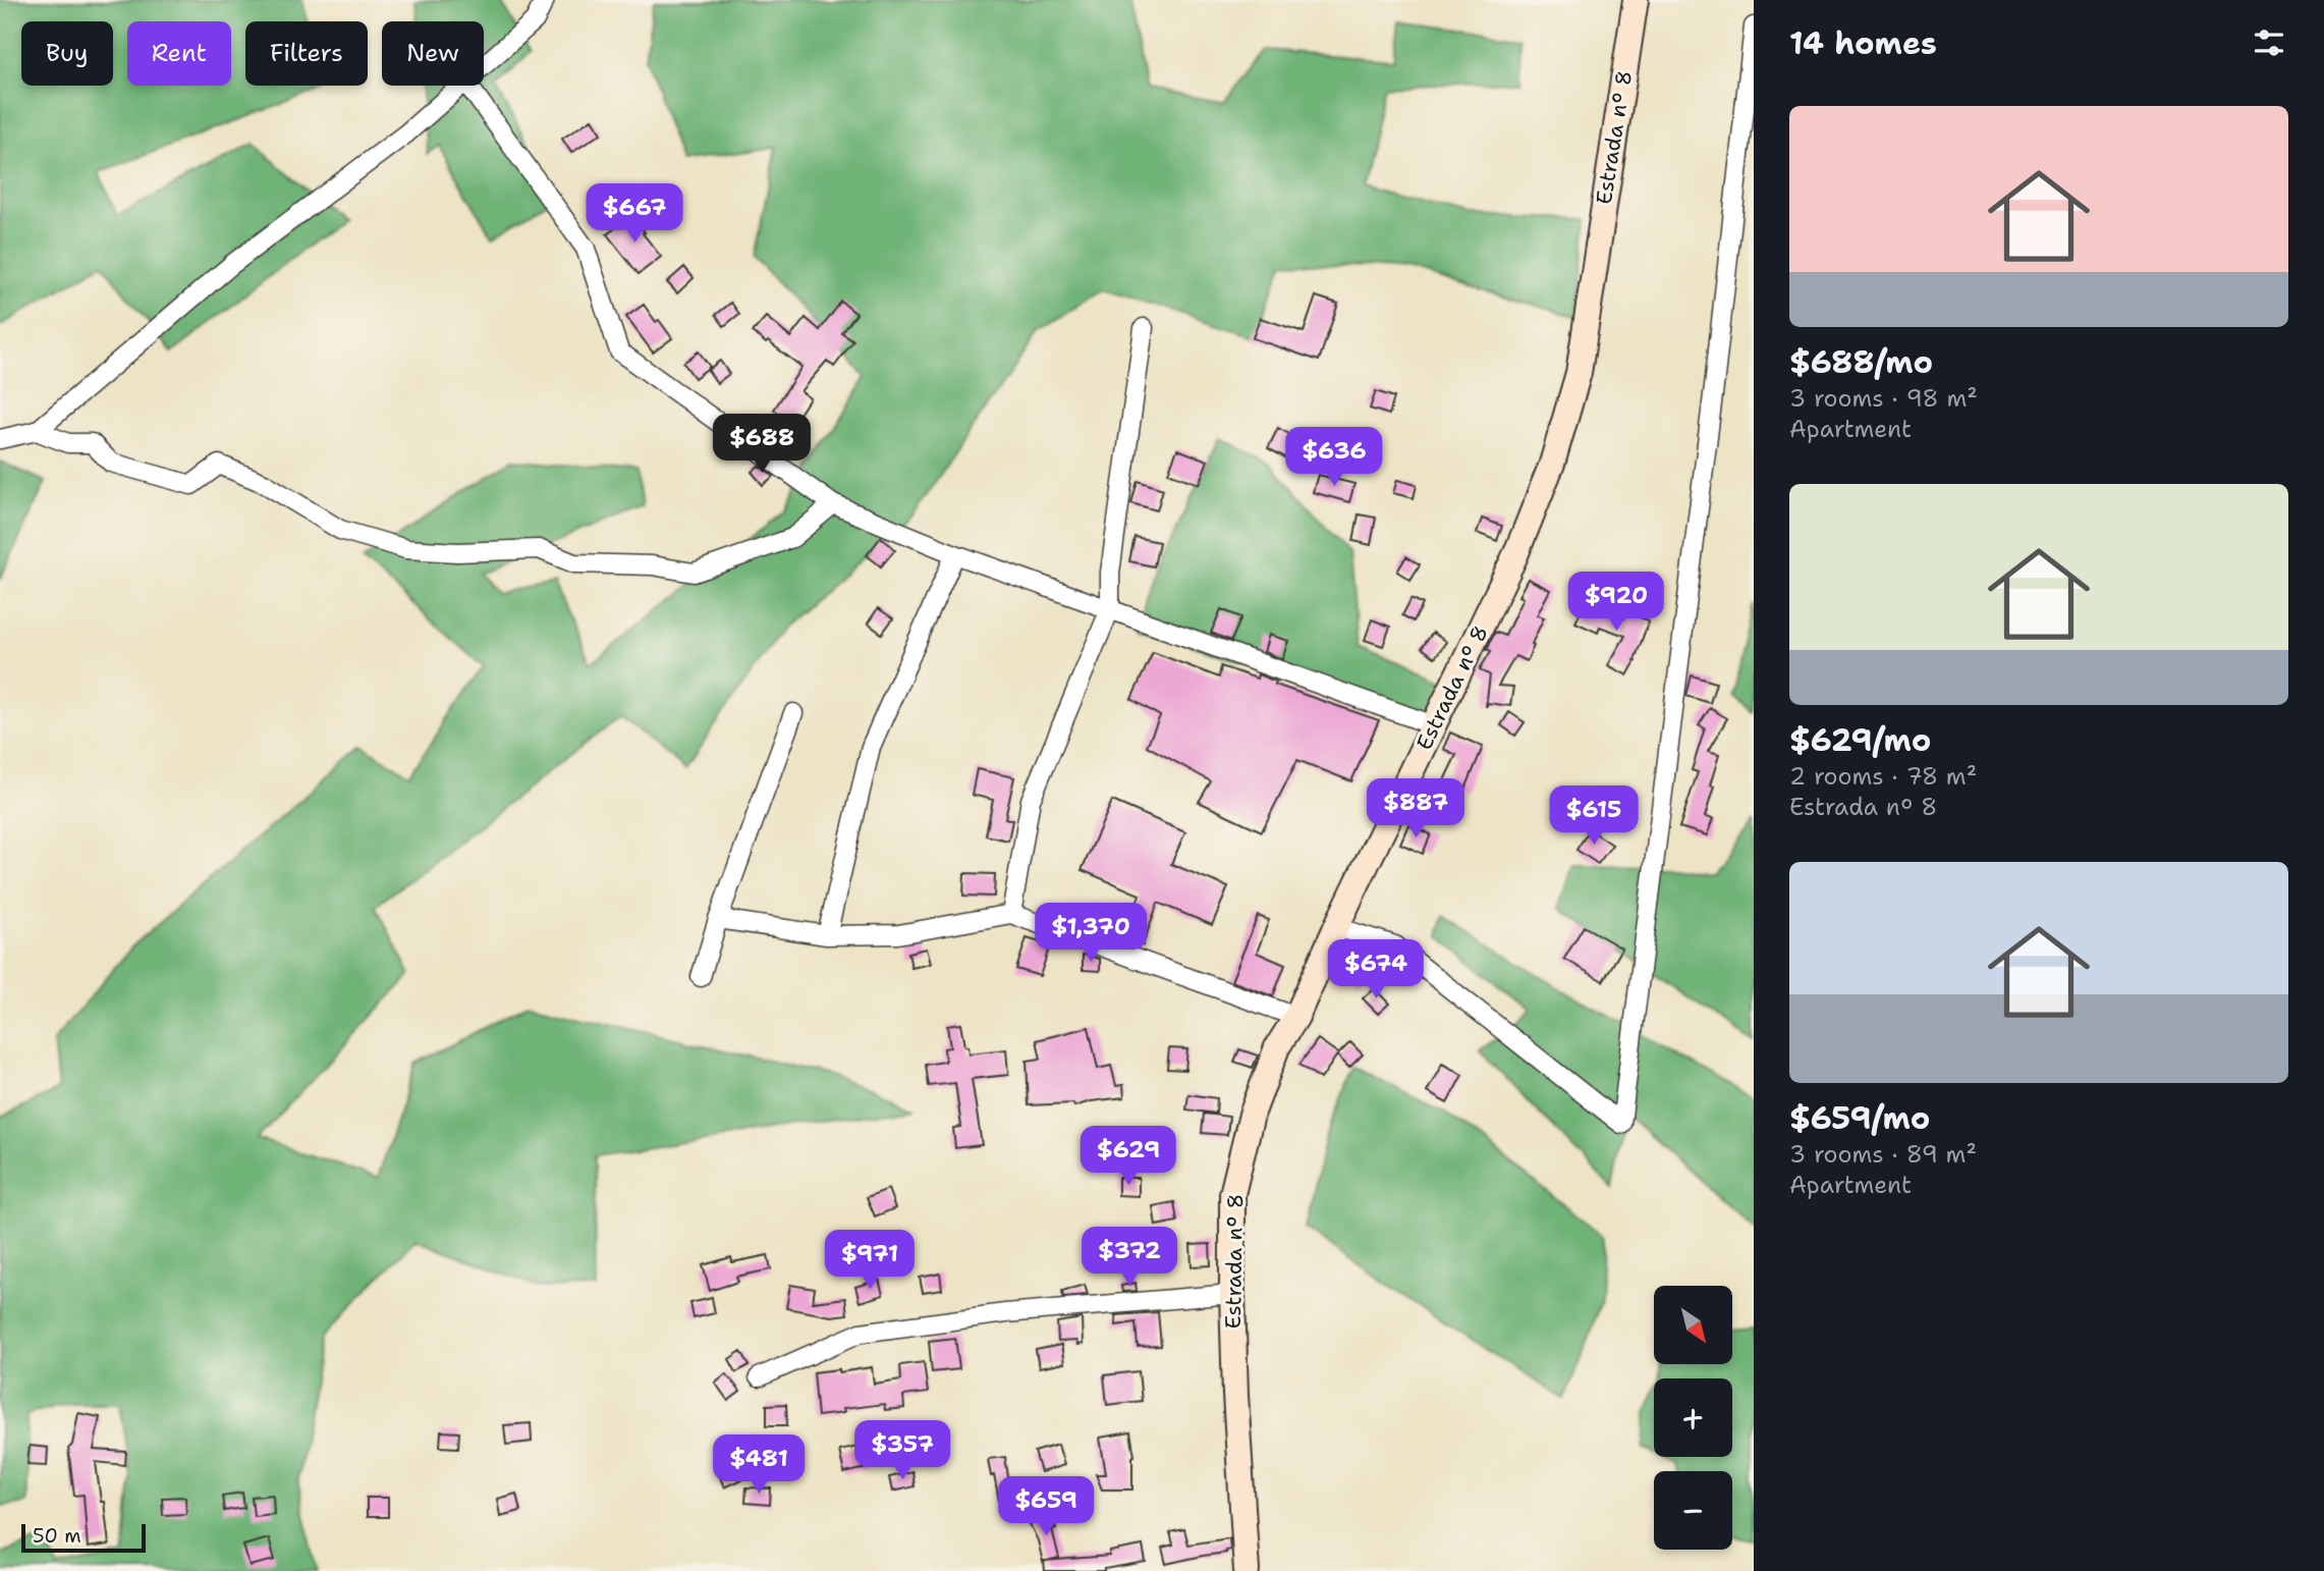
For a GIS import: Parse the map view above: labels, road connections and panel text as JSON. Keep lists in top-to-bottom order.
{
  "streets": {
    "main road": ["Estrada nº 8"]
  },
  "scale_bar": "50 m",
  "north": "bottom right",
  "page": {
    "heading": "14 homes",
    "chip": [
      "Buy",
      "Rent",
      "Filters",
      "New"
    ],
    "list": [
      {
        "name": "$688/mo",
        "note": "3 rooms · 98 m² · Apartment"
      },
      {
        "name": "$629/mo",
        "note": "2 rooms · 78 m² · Estrada nº 8"
      },
      {
        "name": "$659/mo",
        "note": "3 rooms · 89 m² · Apartment"
      }
    ],
    "price": [
      "$667",
      "$688",
      "$636",
      "$920",
      "$887",
      "$615",
      "$1,370",
      "$674",
      "$629",
      "$372",
      "$971",
      "$357",
      "$481",
      "$659"
    ],
    "map_buttons": ["+", "−"],
    "scale": "50 m"
  }
}
